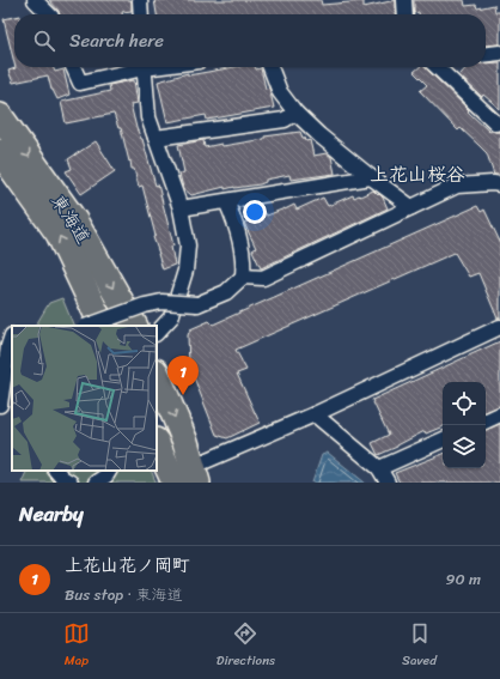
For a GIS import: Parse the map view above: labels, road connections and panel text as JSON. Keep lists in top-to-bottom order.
{
  "streets": {
    "highway": ["東海道"]
  },
  "districts": ["上花山桜谷"],
  "page": {
    "search": "Search here",
    "pins": "1",
    "heading": "Nearby",
    "list": [
      {
        "mark": "1",
        "name": "上花山花ノ岡町",
        "note": "Bus stop · 東海道",
        "value": "90 m"
      }
    ],
    "nav": ["Map", "Directions", "Saved"]
  }
}
